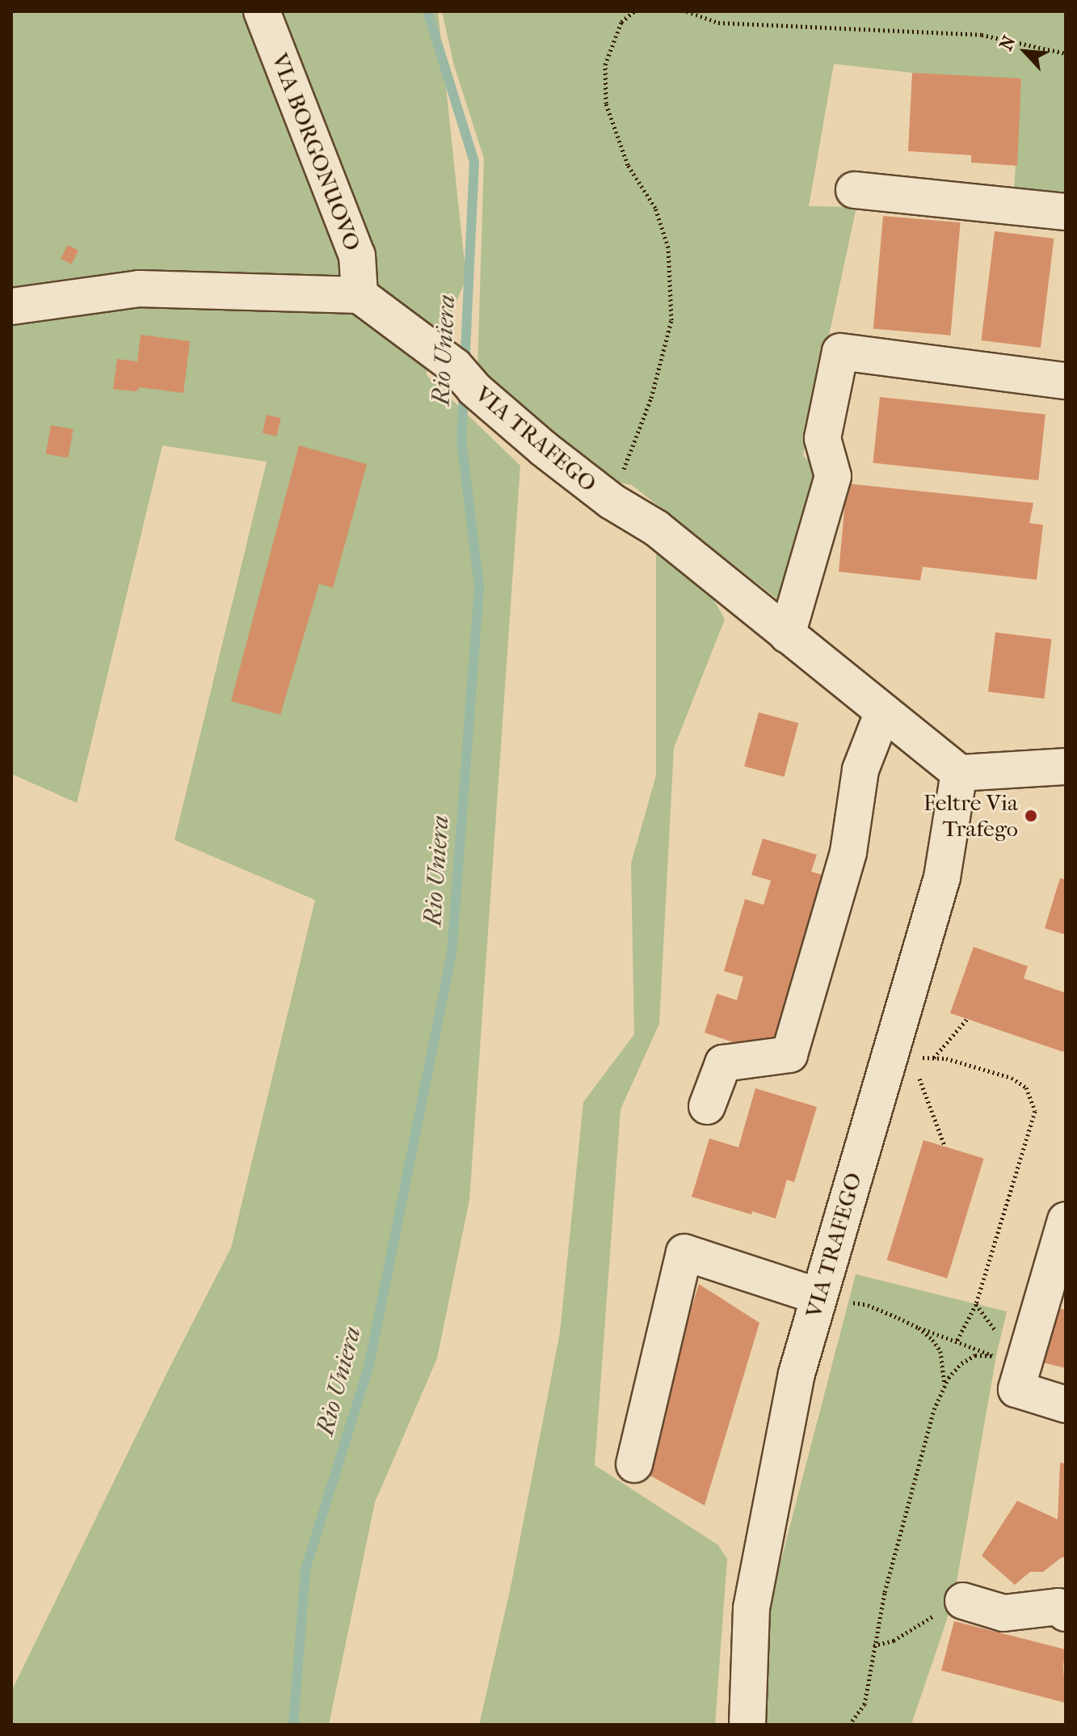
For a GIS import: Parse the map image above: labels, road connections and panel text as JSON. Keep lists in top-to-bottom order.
{
  "streets": {
    "street": ["VIA BORGONUOVO", "VIA TRAFEGO"]
  },
  "crossings": [
    ["VIA BORGONUOVO", "VIA TRAFEGO"]
  ],
  "water": ["Rio Uniera"],
  "places": ["Feltre Via Trafego"],
  "north": "top left"
}
